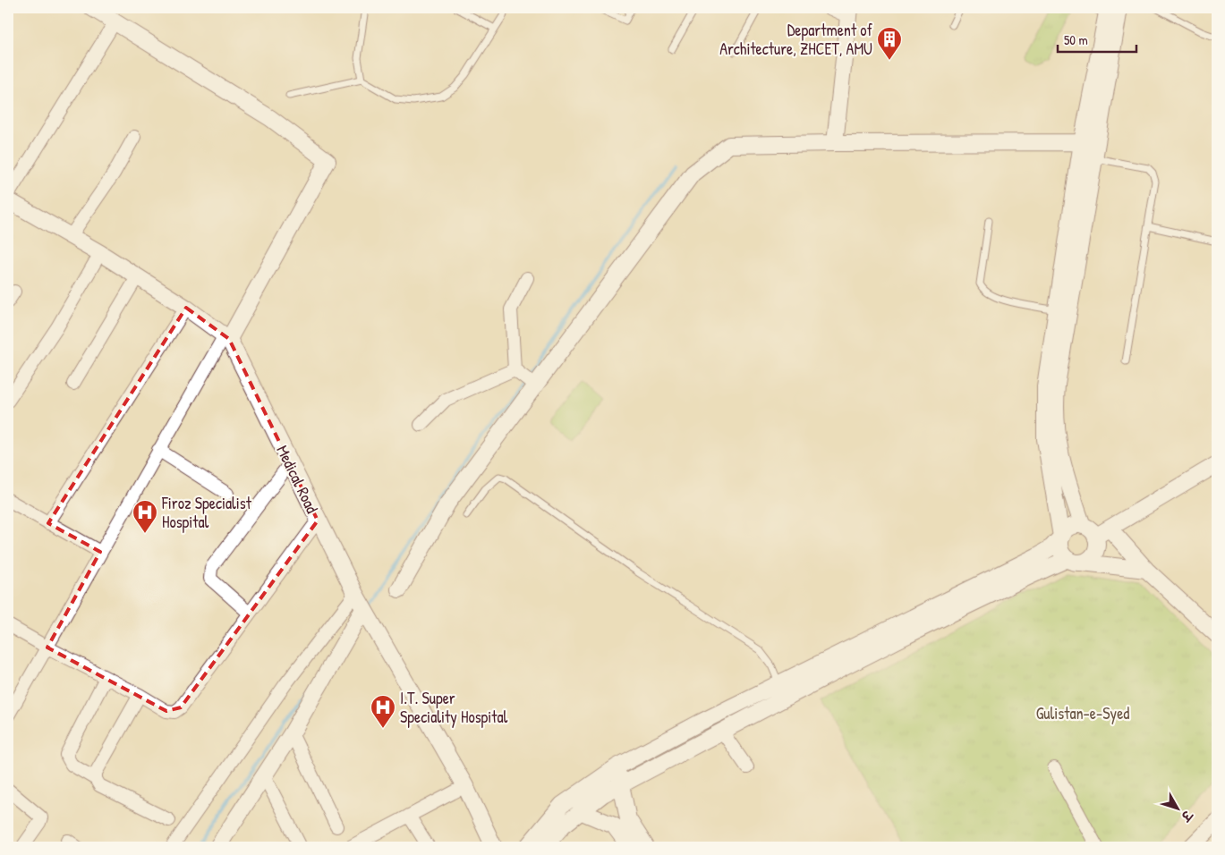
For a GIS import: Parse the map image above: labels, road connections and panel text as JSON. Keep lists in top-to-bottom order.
{
  "streets": {
    "street": ["Medical Road"]
  },
  "parks": ["Gulistan-e-Syed"],
  "places": {
    "building": ["Department of Architecture, ZHCET, AMU"],
    "hospital": ["Firoz Specialist Hospital", "I.T. Super Speciality Hospital"]
  },
  "scale_bar": "50 m",
  "north": "bottom right"
}
